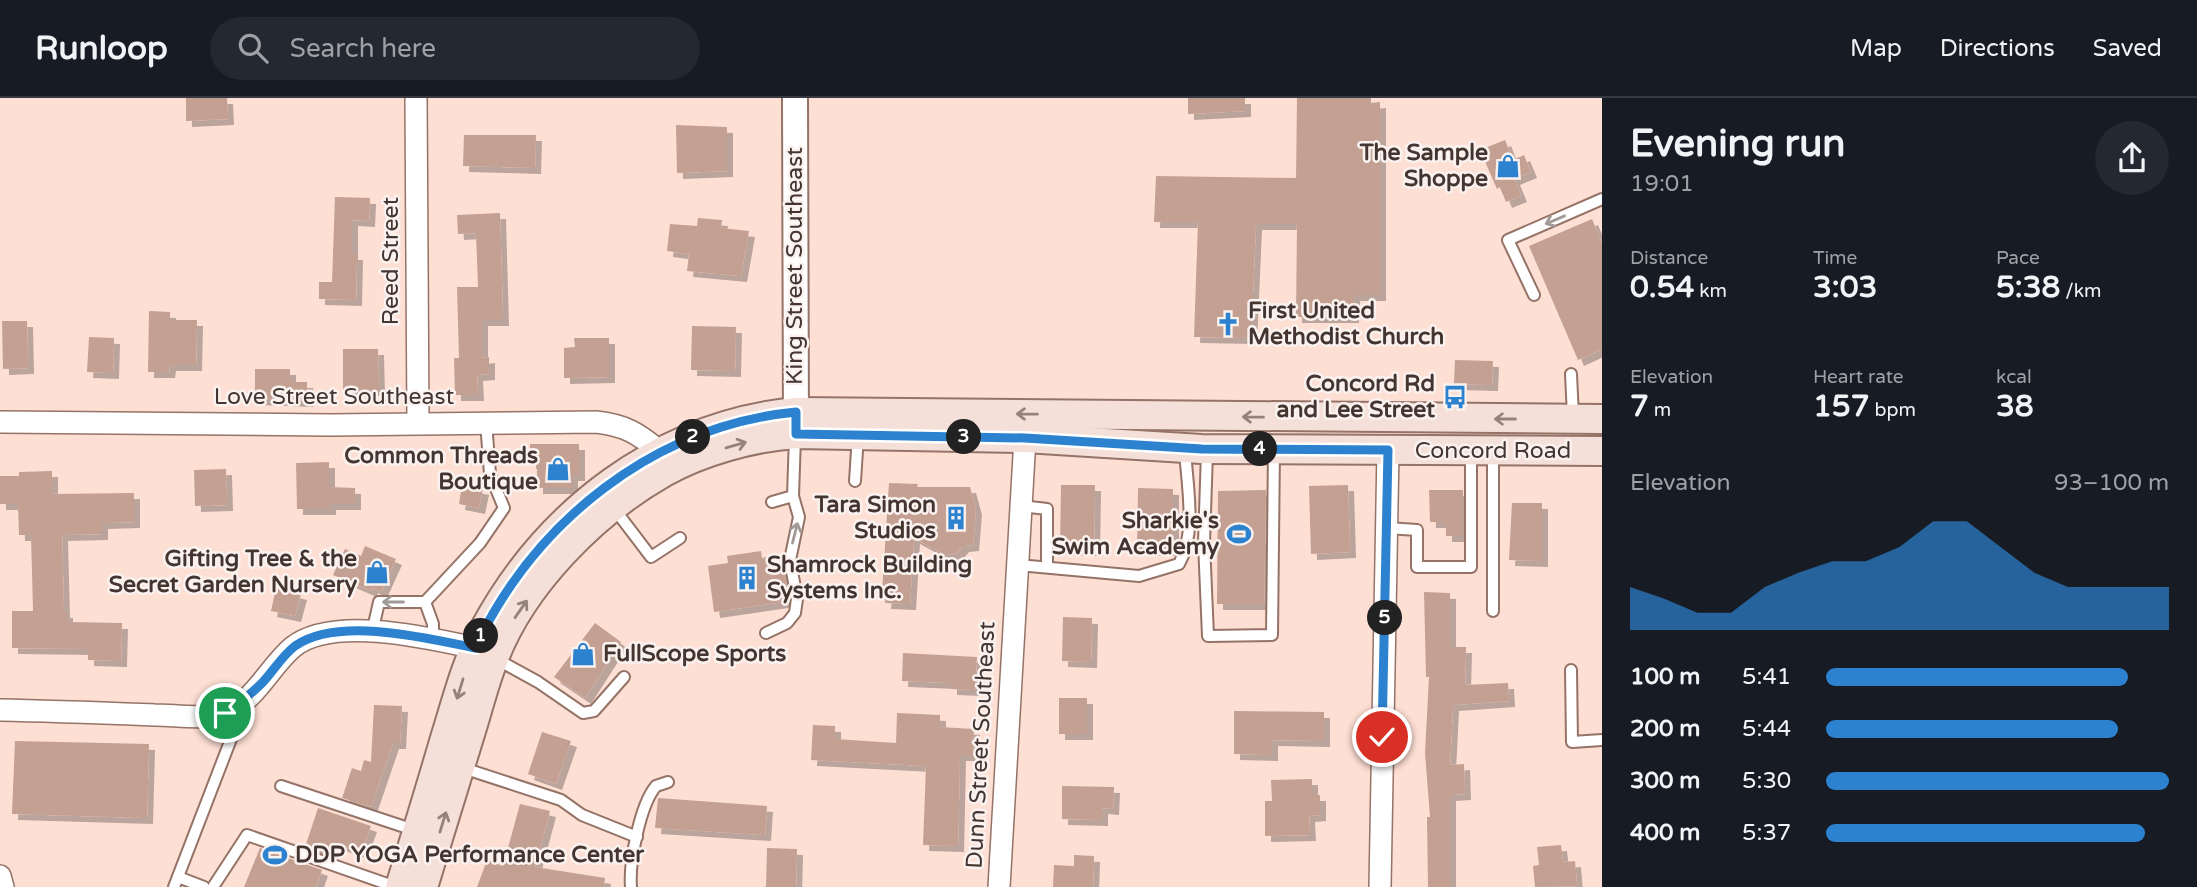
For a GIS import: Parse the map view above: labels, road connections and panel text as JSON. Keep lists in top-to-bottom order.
{
  "streets": {
    "main road": ["Concord Road"],
    "street": [
      "Reed Street",
      "King Street Southeast",
      "Love Street Southeast",
      "Dunn Street Southeast"
    ]
  },
  "crossings": [
    ["Reed Street", "Love Street Southeast"],
    ["King Street Southeast", "Concord Road"],
    ["Concord Road", "Dunn Street Southeast"]
  ],
  "places": {
    "shop": [
      "The Sample Shoppe",
      "Common Threads Boutique",
      "Gifting Tree & the Secret Garden Nursery",
      "FullScope Sports"
    ],
    "church": ["First United Methodist Church"],
    "bus stop": ["Concord Rd and Lee Street"],
    "building": ["Tara Simon Studios", "Shamrock Building Systems Inc."],
    "sports": ["Sharkie's Swim Academy", "DDP YOGA Performance Center"]
  },
  "page": {
    "header": "Runloop",
    "search": "Search here",
    "nav": ["Map", "Directions", "Saved"],
    "heading": ["Evening run", "19:01"],
    "stats": [
      ["Distance", "0.54 km"],
      ["Time", "3:03"],
      ["Pace", "5:38 /km"],
      ["Elevation", "7 m"],
      ["Heart rate", "157 bpm"],
      ["kcal", "38"]
    ],
    "pins": [
      "2",
      "3",
      "4",
      "5",
      "1"
    ],
    "chart": ["Elevation", "93–100 m"],
    "list": [
      {
        "name": "100 m",
        "note": "5:41"
      },
      {
        "name": "200 m",
        "note": "5:44"
      },
      {
        "name": "300 m",
        "note": "5:30"
      },
      {
        "name": "400 m",
        "note": "5:37"
      }
    ]
  }
}
